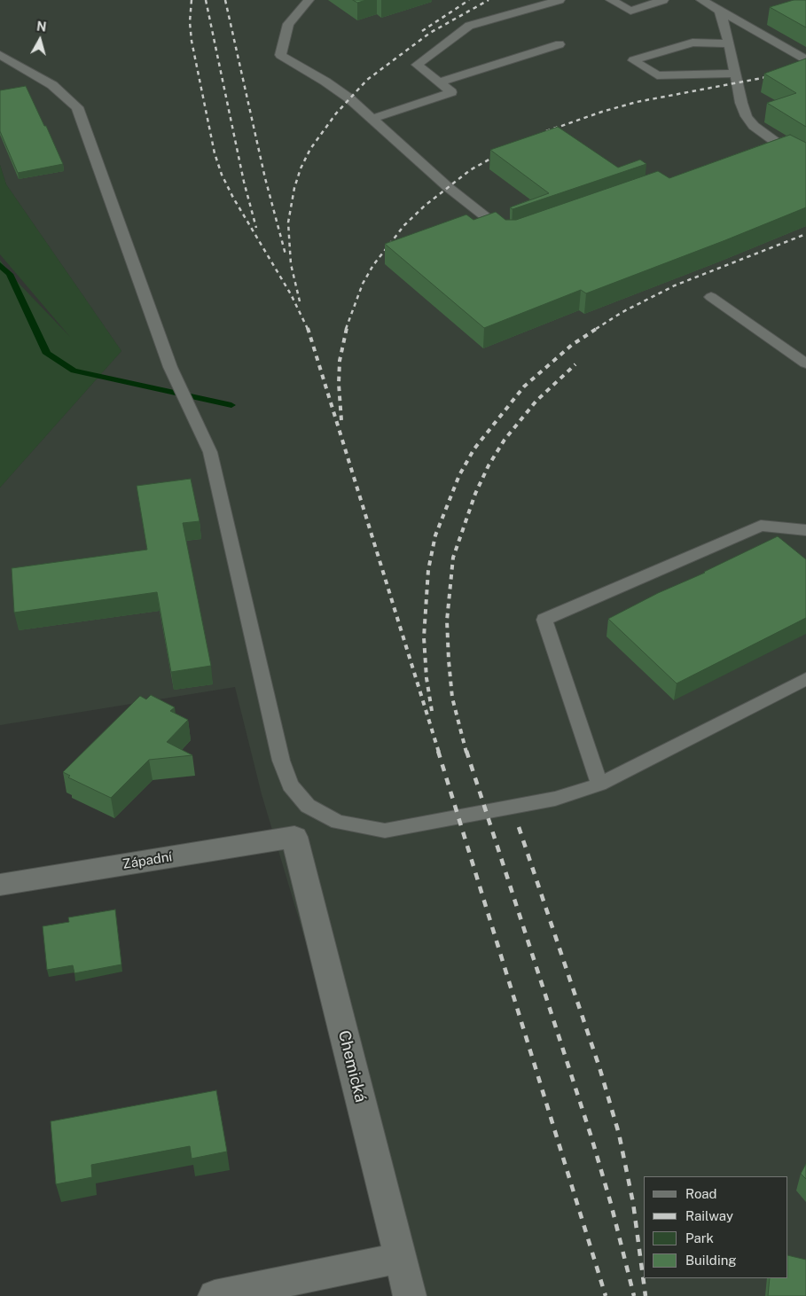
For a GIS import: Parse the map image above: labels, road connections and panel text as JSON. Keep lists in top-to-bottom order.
{
  "streets": {
    "street": ["Západní", "Chemická"]
  },
  "crossings": [
    ["Západní", "Chemická"]
  ],
  "legend": [
    "Road",
    "Railway",
    "Park",
    "Building"
  ],
  "north": "top"
}
